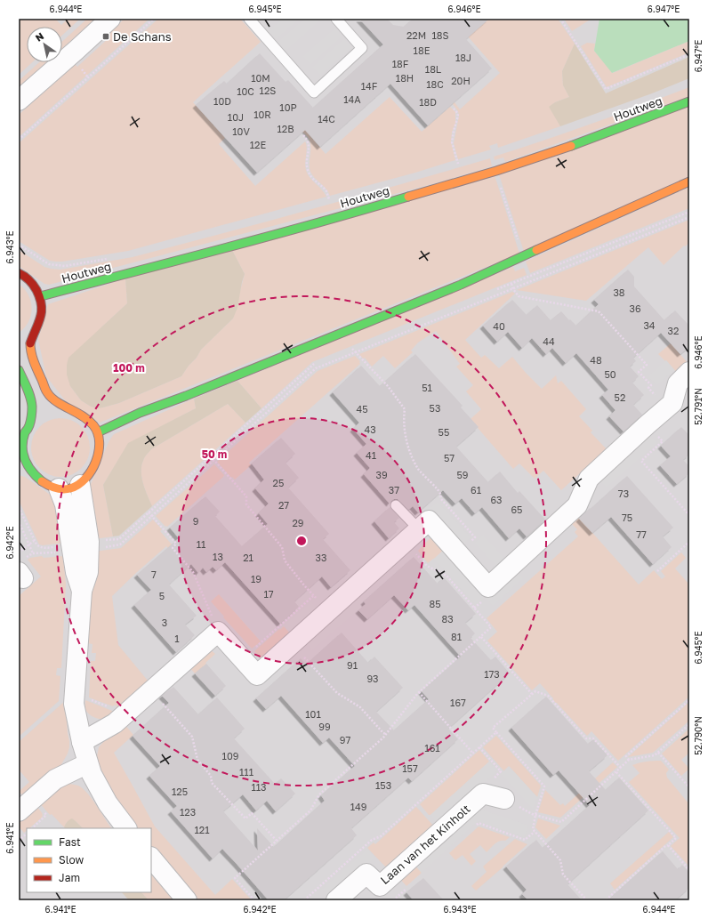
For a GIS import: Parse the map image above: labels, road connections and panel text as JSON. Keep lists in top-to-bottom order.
{
  "streets": {
    "street": ["Houtweg", "Laan van het Kinholt"]
  },
  "places": {
    "transit": ["De Schans"]
  },
  "house_numbers": [
    "22M",
    "18S",
    "18E",
    "18J",
    "18F",
    "18L",
    "10M",
    "18H",
    "20H",
    "18C",
    "14F",
    "12S",
    "10C",
    "14A",
    "10D",
    "18D",
    "10P",
    "10R",
    "10J",
    "14C",
    "12B",
    "10V",
    "12E",
    "38",
    "36",
    "34",
    "40",
    "32",
    "44",
    "48",
    "50",
    "51",
    "52",
    "53",
    "45",
    "43",
    "55",
    "41",
    "57",
    "39",
    "59",
    "25",
    "37",
    "61",
    "73",
    "63",
    "27",
    "65",
    "75",
    "9",
    "29",
    "77",
    "11",
    "13",
    "21",
    "33",
    "7",
    "19",
    "17",
    "5",
    "85",
    "83",
    "3",
    "81",
    "1",
    "91",
    "173",
    "93",
    "167",
    "101",
    "99",
    "97",
    "161",
    "109",
    "157",
    "111",
    "153",
    "113",
    "125",
    "149",
    "123",
    "121"
  ],
  "legend": ["Fast", "Slow", "Jam"],
  "north": "top left",
  "coordinates": [
    "6.944°E",
    "6.945°E",
    "6.946°E",
    "6.947°E",
    "6.943°E",
    "52.791°N",
    "6.942°E",
    "52.790°N",
    "6.941°E"
  ],
  "rings": ["100 m", "50 m"]
}
